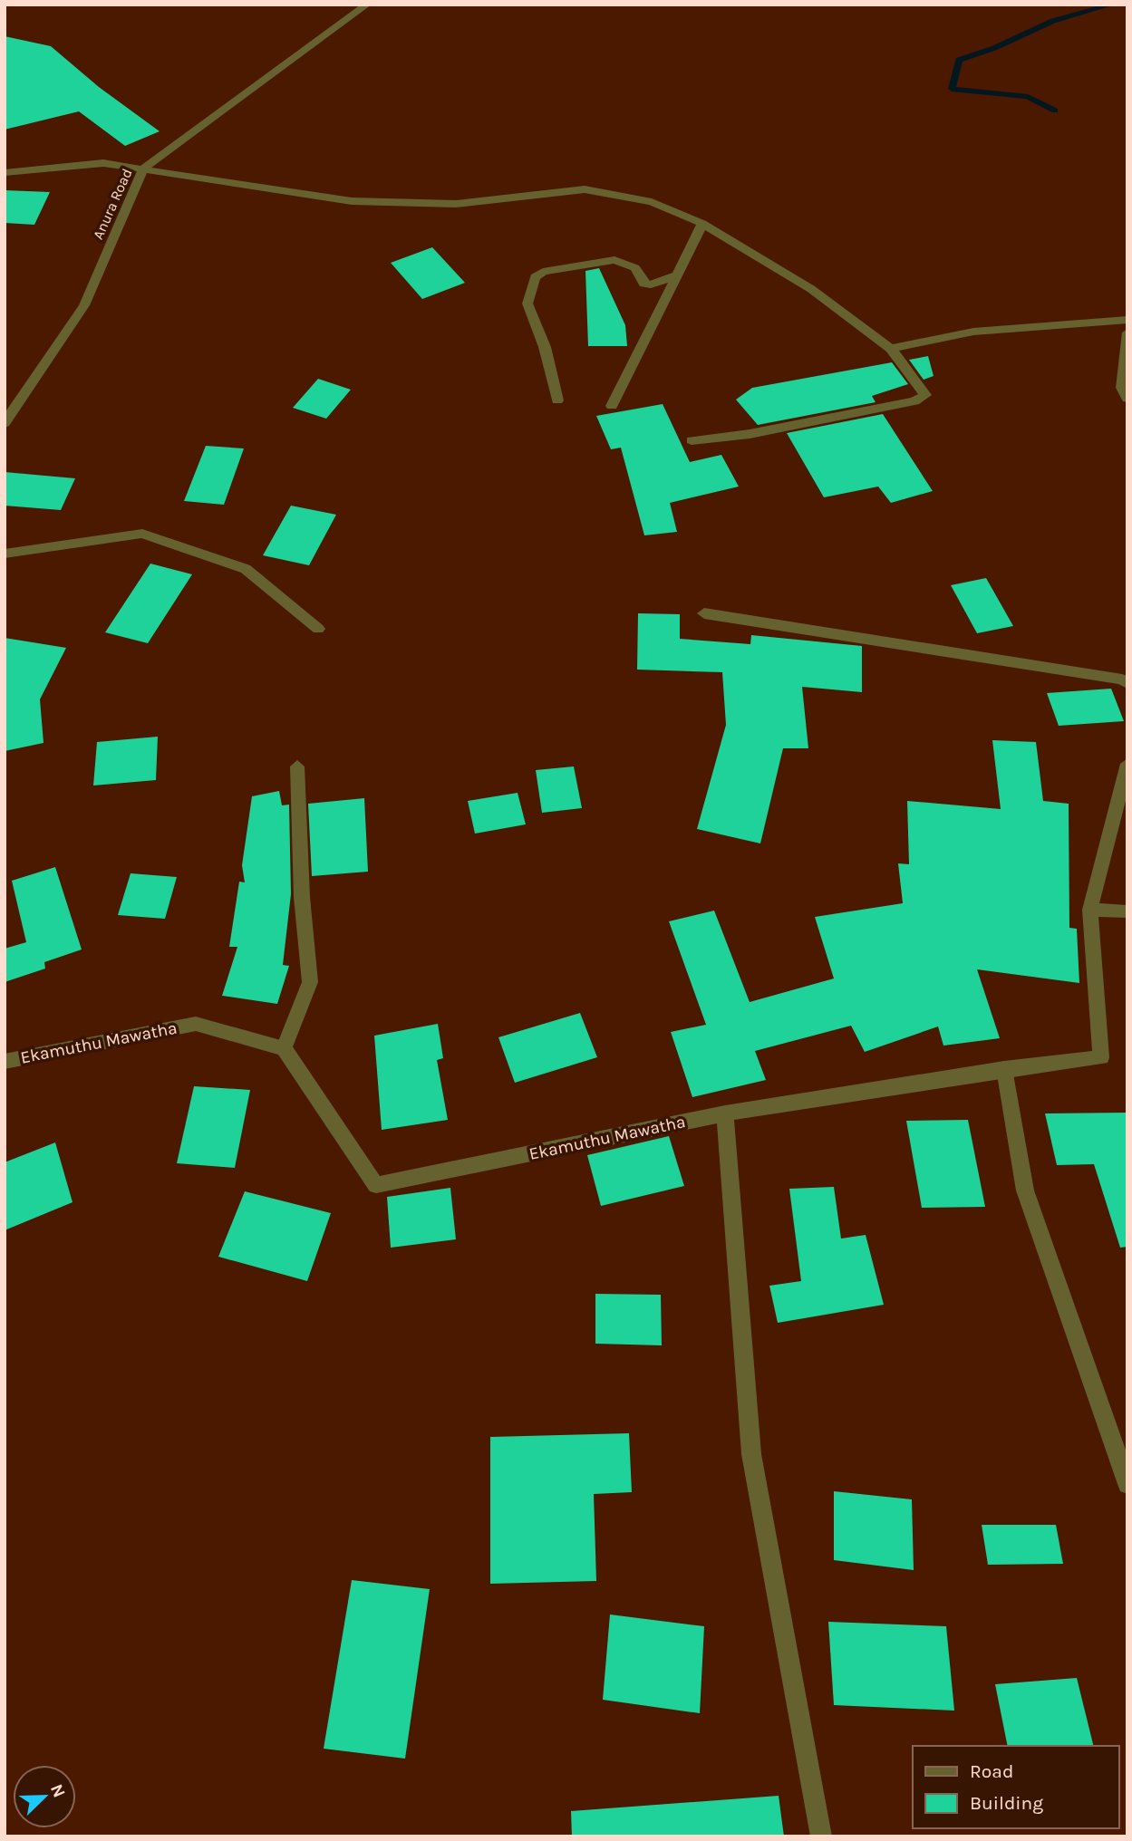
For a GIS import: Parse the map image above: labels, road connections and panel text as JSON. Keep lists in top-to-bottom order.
{
  "streets": {
    "street": ["Anura Road", "Ekamuthu Mawatha"]
  },
  "legend": ["Road", "Building"],
  "north": "top right"
}
